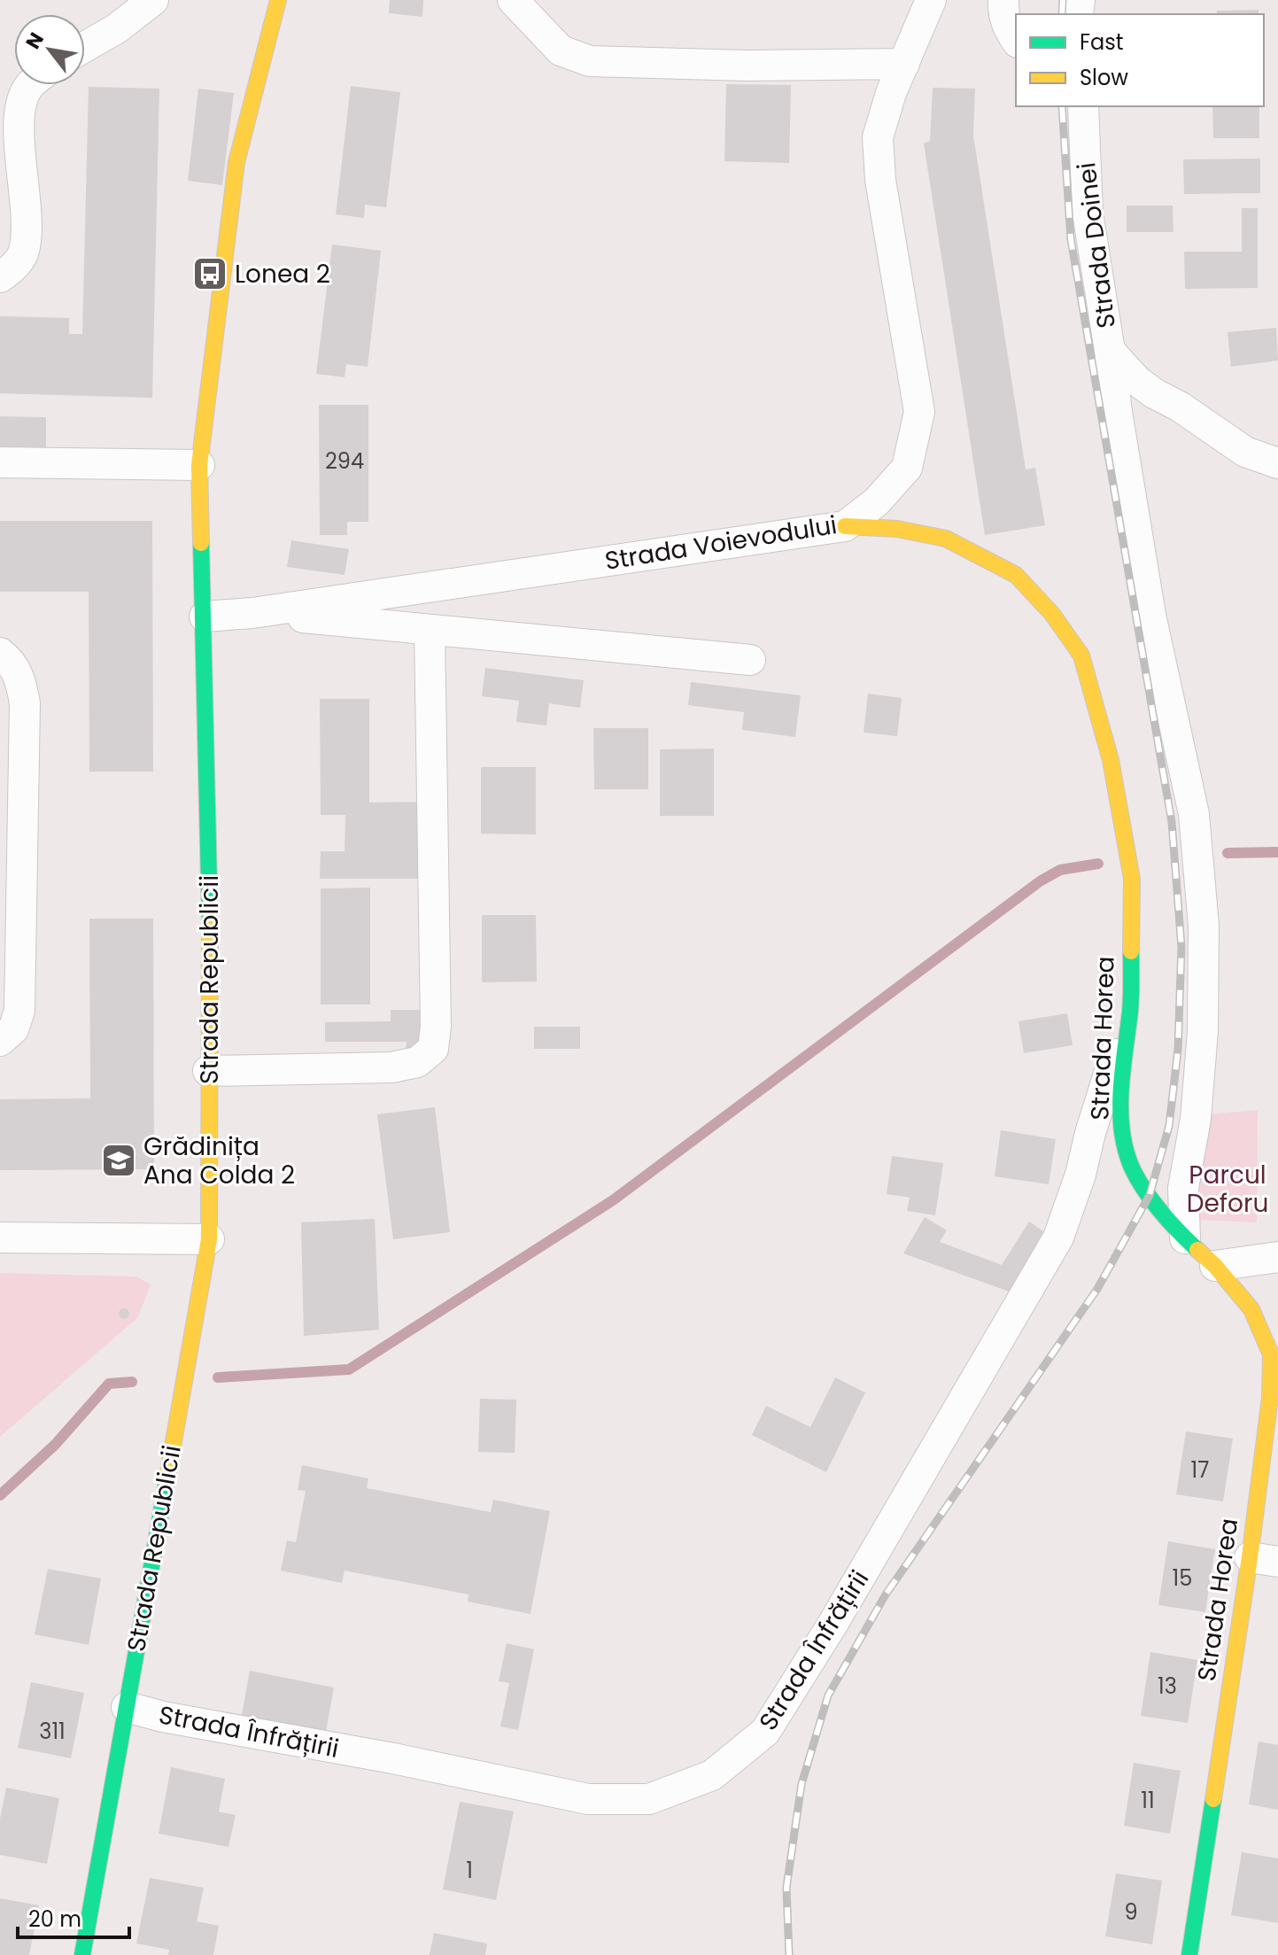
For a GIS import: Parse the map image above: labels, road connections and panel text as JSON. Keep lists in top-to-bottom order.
{
  "streets": {
    "street": [
      "Strada Doinei",
      "Strada Voievodului",
      "Strada Republicii",
      "Strada Horea",
      "Strada Înfrățirii"
    ]
  },
  "crossings": [
    ["Strada Voievodului", "Strada Republicii"],
    ["Strada Voievodului", "Strada Horea"],
    ["Strada Republicii", "Strada Înfrățirii"],
    ["Strada Horea", "Strada Înfrățirii"]
  ],
  "parks": ["Parcul Deforu"],
  "places": {
    "bus stop": ["Lonea 2"],
    "school or university": ["Grădinița Ana Colda 2"]
  },
  "house_numbers": [
    "294",
    "17",
    "15",
    "13",
    "311",
    "11",
    "1",
    "9"
  ],
  "legend": ["Fast", "Slow"],
  "scale_bar": "20 m",
  "north": "top left"
}
